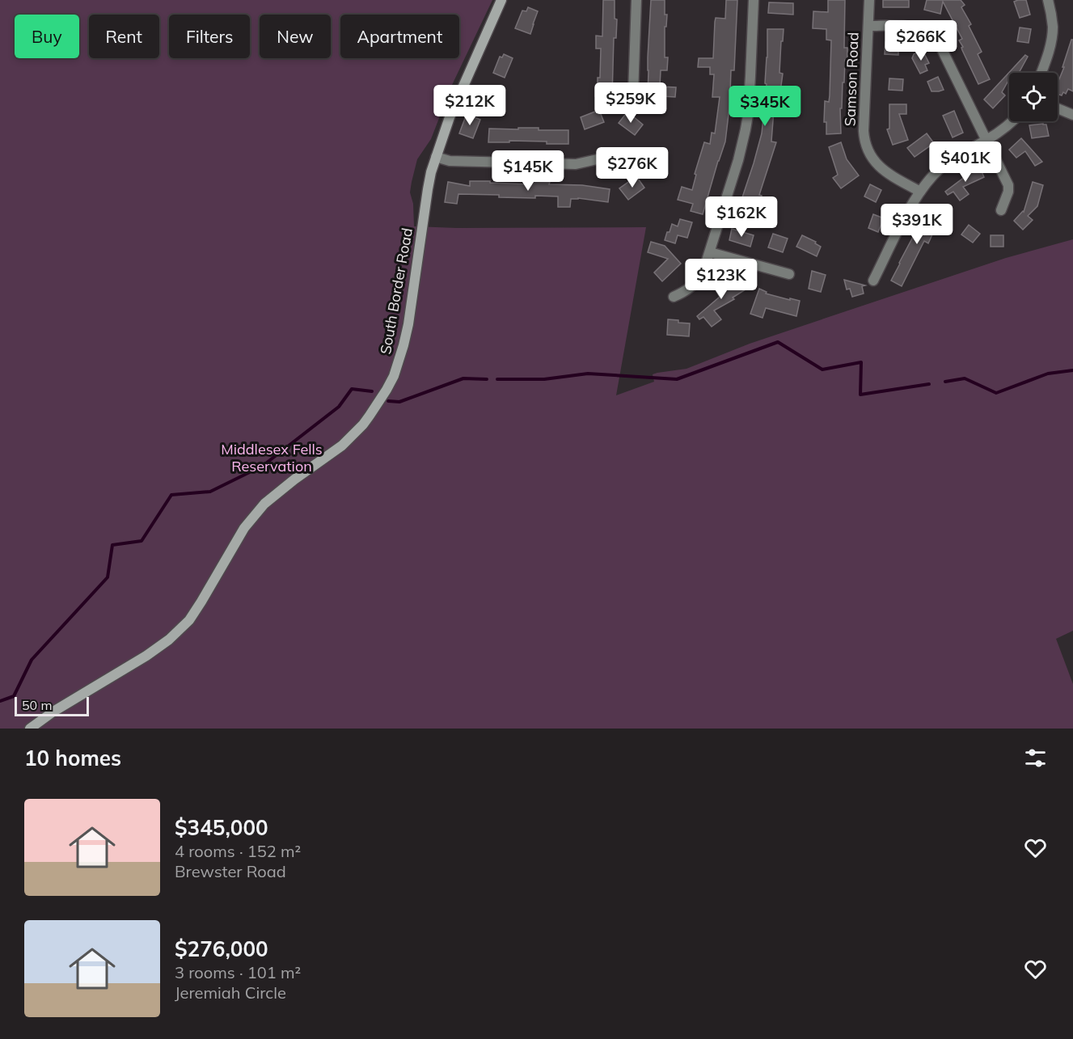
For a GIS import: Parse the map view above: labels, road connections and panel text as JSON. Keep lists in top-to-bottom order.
{
  "streets": {
    "main road": ["South Border Road"],
    "street": ["Samson Road"]
  },
  "parks": ["Middlesex Fells Reservation"],
  "scale_bar": "50 m",
  "page": {
    "chip": [
      "Buy",
      "Rent",
      "Filters",
      "New",
      "Apartment"
    ],
    "price": [
      "$266K",
      "$259K",
      "$212K",
      "$345K",
      "$401K",
      "$276K",
      "$145K",
      "$162K",
      "$391K",
      "$123K"
    ],
    "scale": "50 m",
    "heading": "10 homes",
    "list": [
      {
        "name": "$345,000",
        "note": "4 rooms · 152 m² · Brewster Road"
      },
      {
        "name": "$276,000",
        "note": "3 rooms · 101 m² · Jeremiah Circle"
      }
    ]
  }
}
